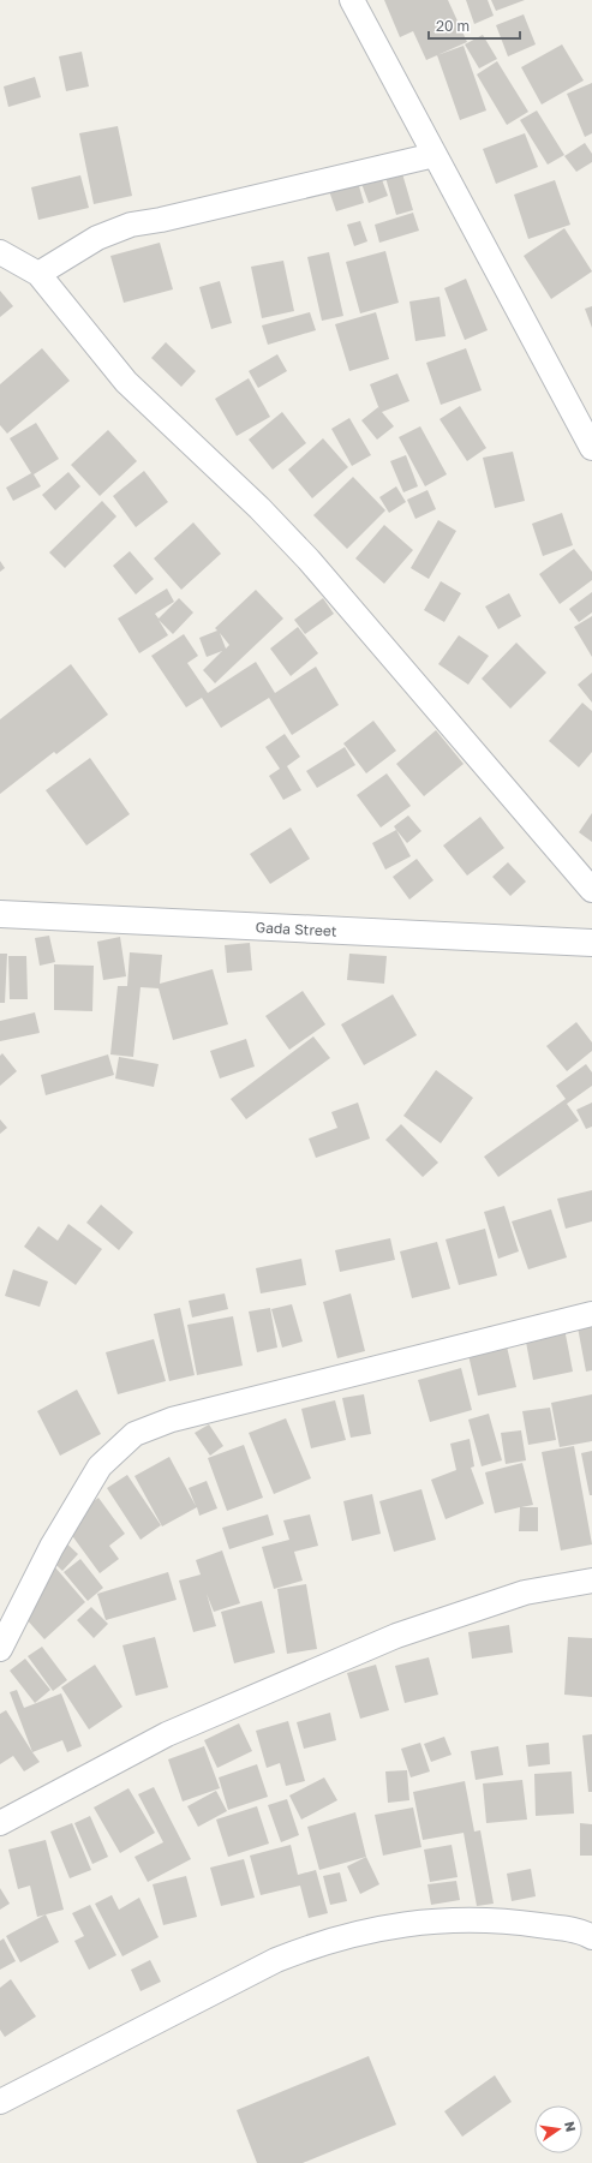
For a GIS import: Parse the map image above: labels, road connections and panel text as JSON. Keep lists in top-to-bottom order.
{
  "streets": {
    "street": ["Gada Street"]
  },
  "scale_bar": "20 m",
  "north": "right"
}
